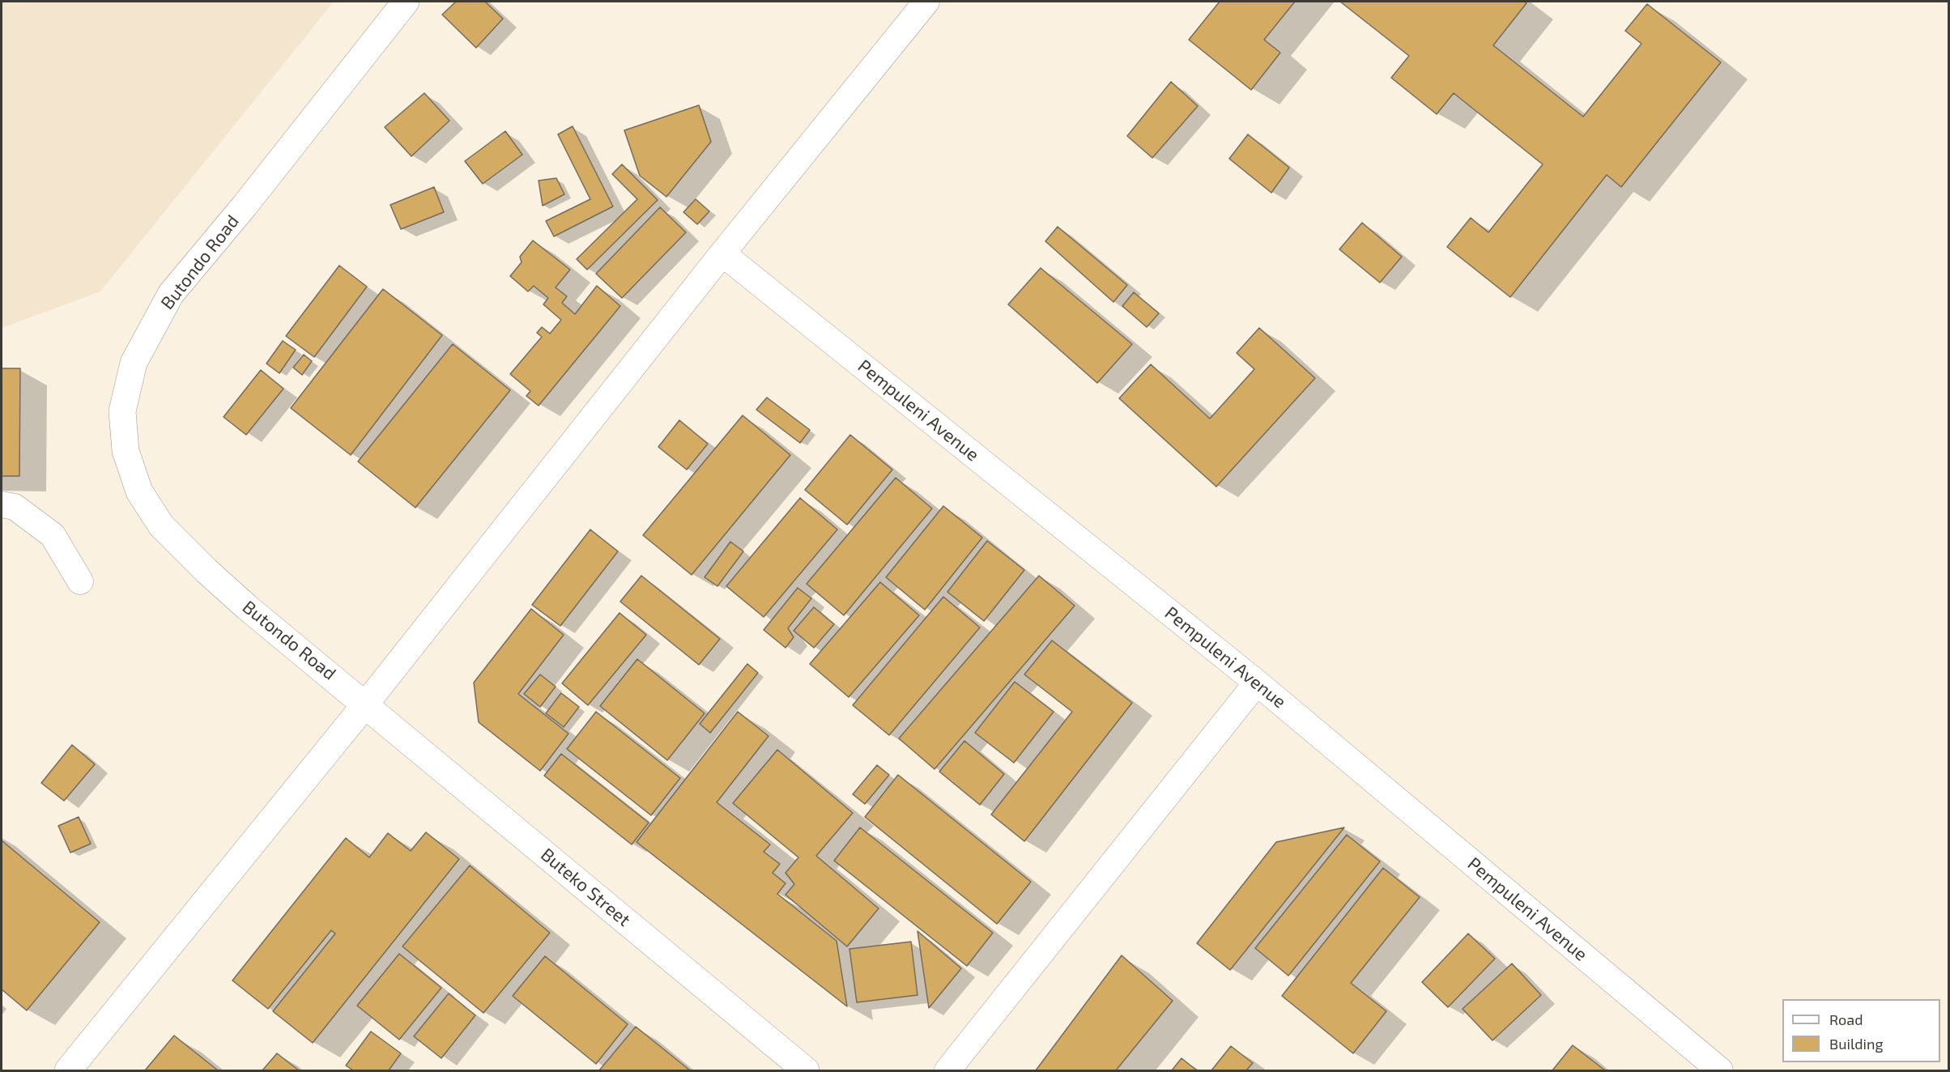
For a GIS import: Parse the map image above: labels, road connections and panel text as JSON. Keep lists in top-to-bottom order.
{
  "streets": {
    "street": ["Butondo Road", "Pempuleni Avenue", "Buteko Street"]
  },
  "crossings": [
    ["Butondo Road", "Buteko Street"]
  ],
  "legend": ["Road", "Building"]
}
